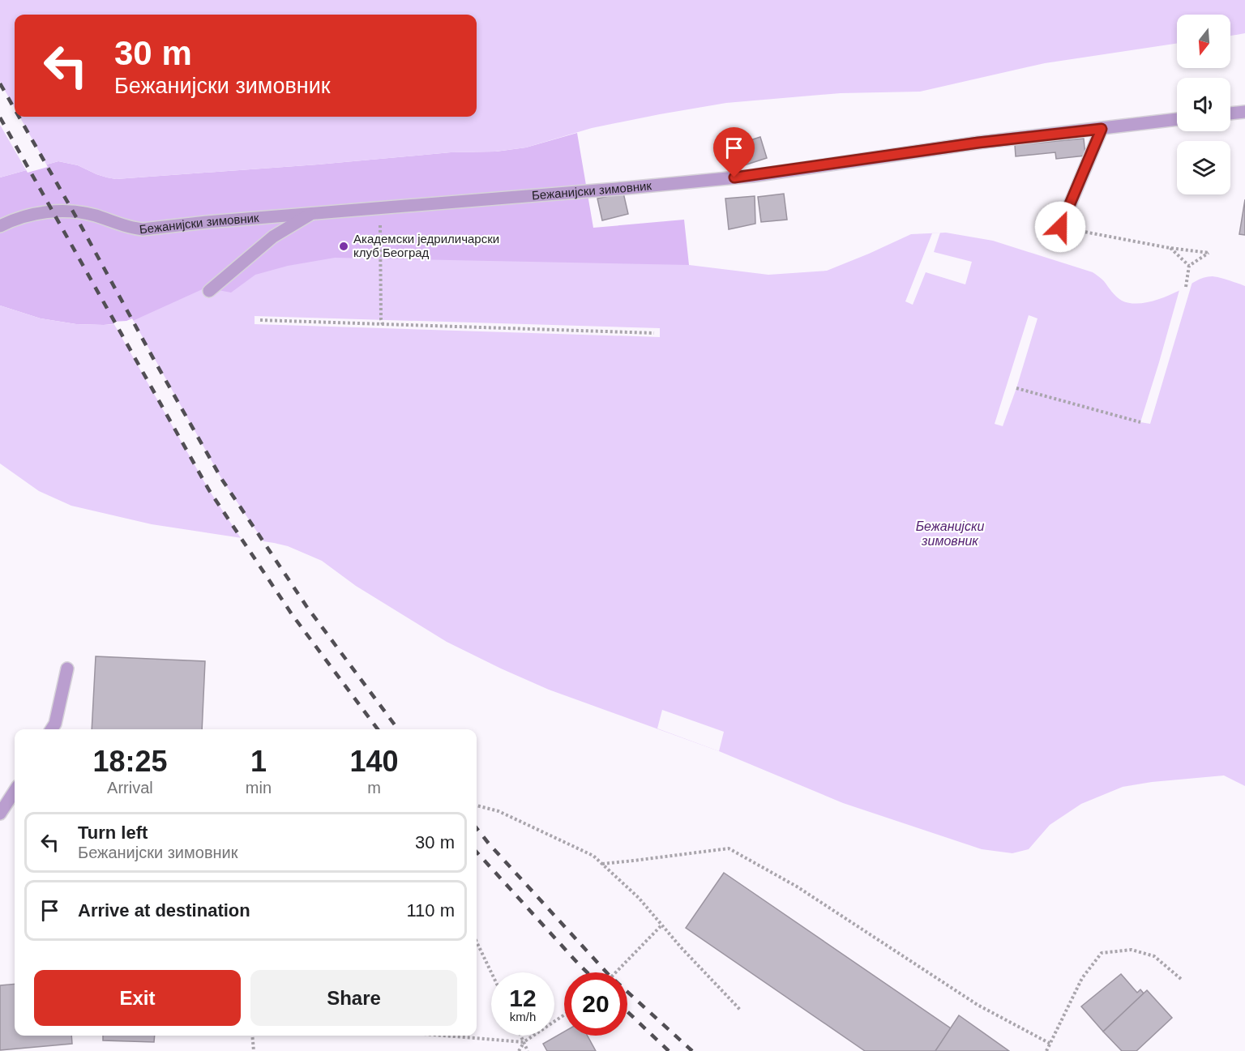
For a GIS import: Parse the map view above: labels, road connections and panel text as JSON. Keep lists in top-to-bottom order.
{
  "streets": {
    "lane": ["Бежанијски зимовник"]
  },
  "water": ["Бежанијски зимовник"],
  "places": ["Академски једриличарски клуб Београд"],
  "north": "bottom",
  "page": {
    "turn": ["30 m", "Бежанијски зимовник"],
    "eta": [
      "18:25",
      "Arrival",
      "1",
      "min",
      "140",
      "m"
    ],
    "list": [
      {
        "name": "Turn left",
        "note": "Бежанијски зимовник",
        "value": "30 m"
      },
      {
        "name": "Arrive at destination",
        "value": "110 m"
      }
    ],
    "buttons": ["Exit", "Share"],
    "speed": "12 km/h",
    "limit": "20"
  }
}
